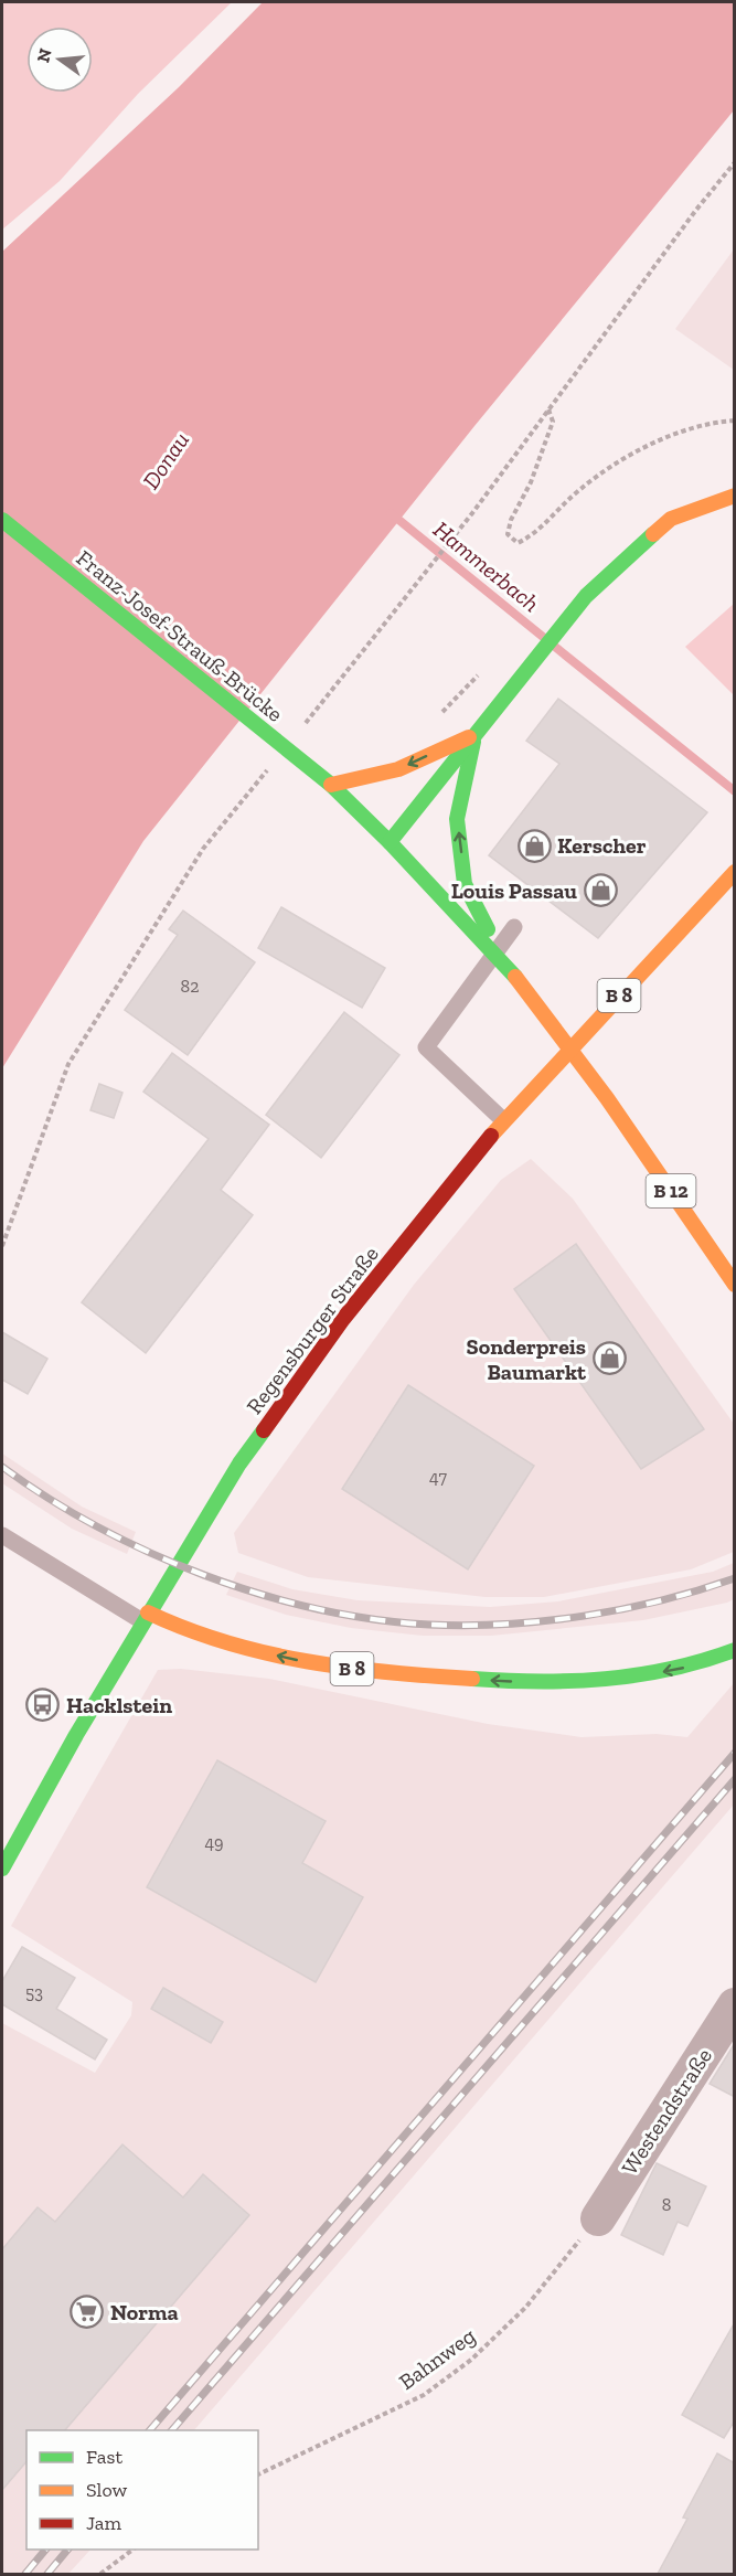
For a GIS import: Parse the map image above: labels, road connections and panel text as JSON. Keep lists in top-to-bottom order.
{
  "streets": {
    "main road": [
      "Franz-Josef-Strauß-Brücke",
      "B 8",
      "B 12",
      "Regensburger Straße"
    ],
    "street": ["Westendstraße"],
    "path": ["Bahnweg"]
  },
  "crossings": [
    ["Franz-Josef-Strauß-Brücke", "B 12"],
    ["B 8", "Regensburger Straße"],
    ["Westendstraße", "Bahnweg"]
  ],
  "water": ["Donau", "Hammerbach"],
  "places": {
    "shop": ["Kerscher", "Louis Passau", "Sonderpreis Baumarkt"],
    "bus stop": ["Hacklstein"],
    "supermarket": ["Norma"]
  },
  "house_numbers": [
    "82",
    "47",
    "49",
    "53",
    "8"
  ],
  "legend": ["Fast", "Slow", "Jam"],
  "north": "left"
}
